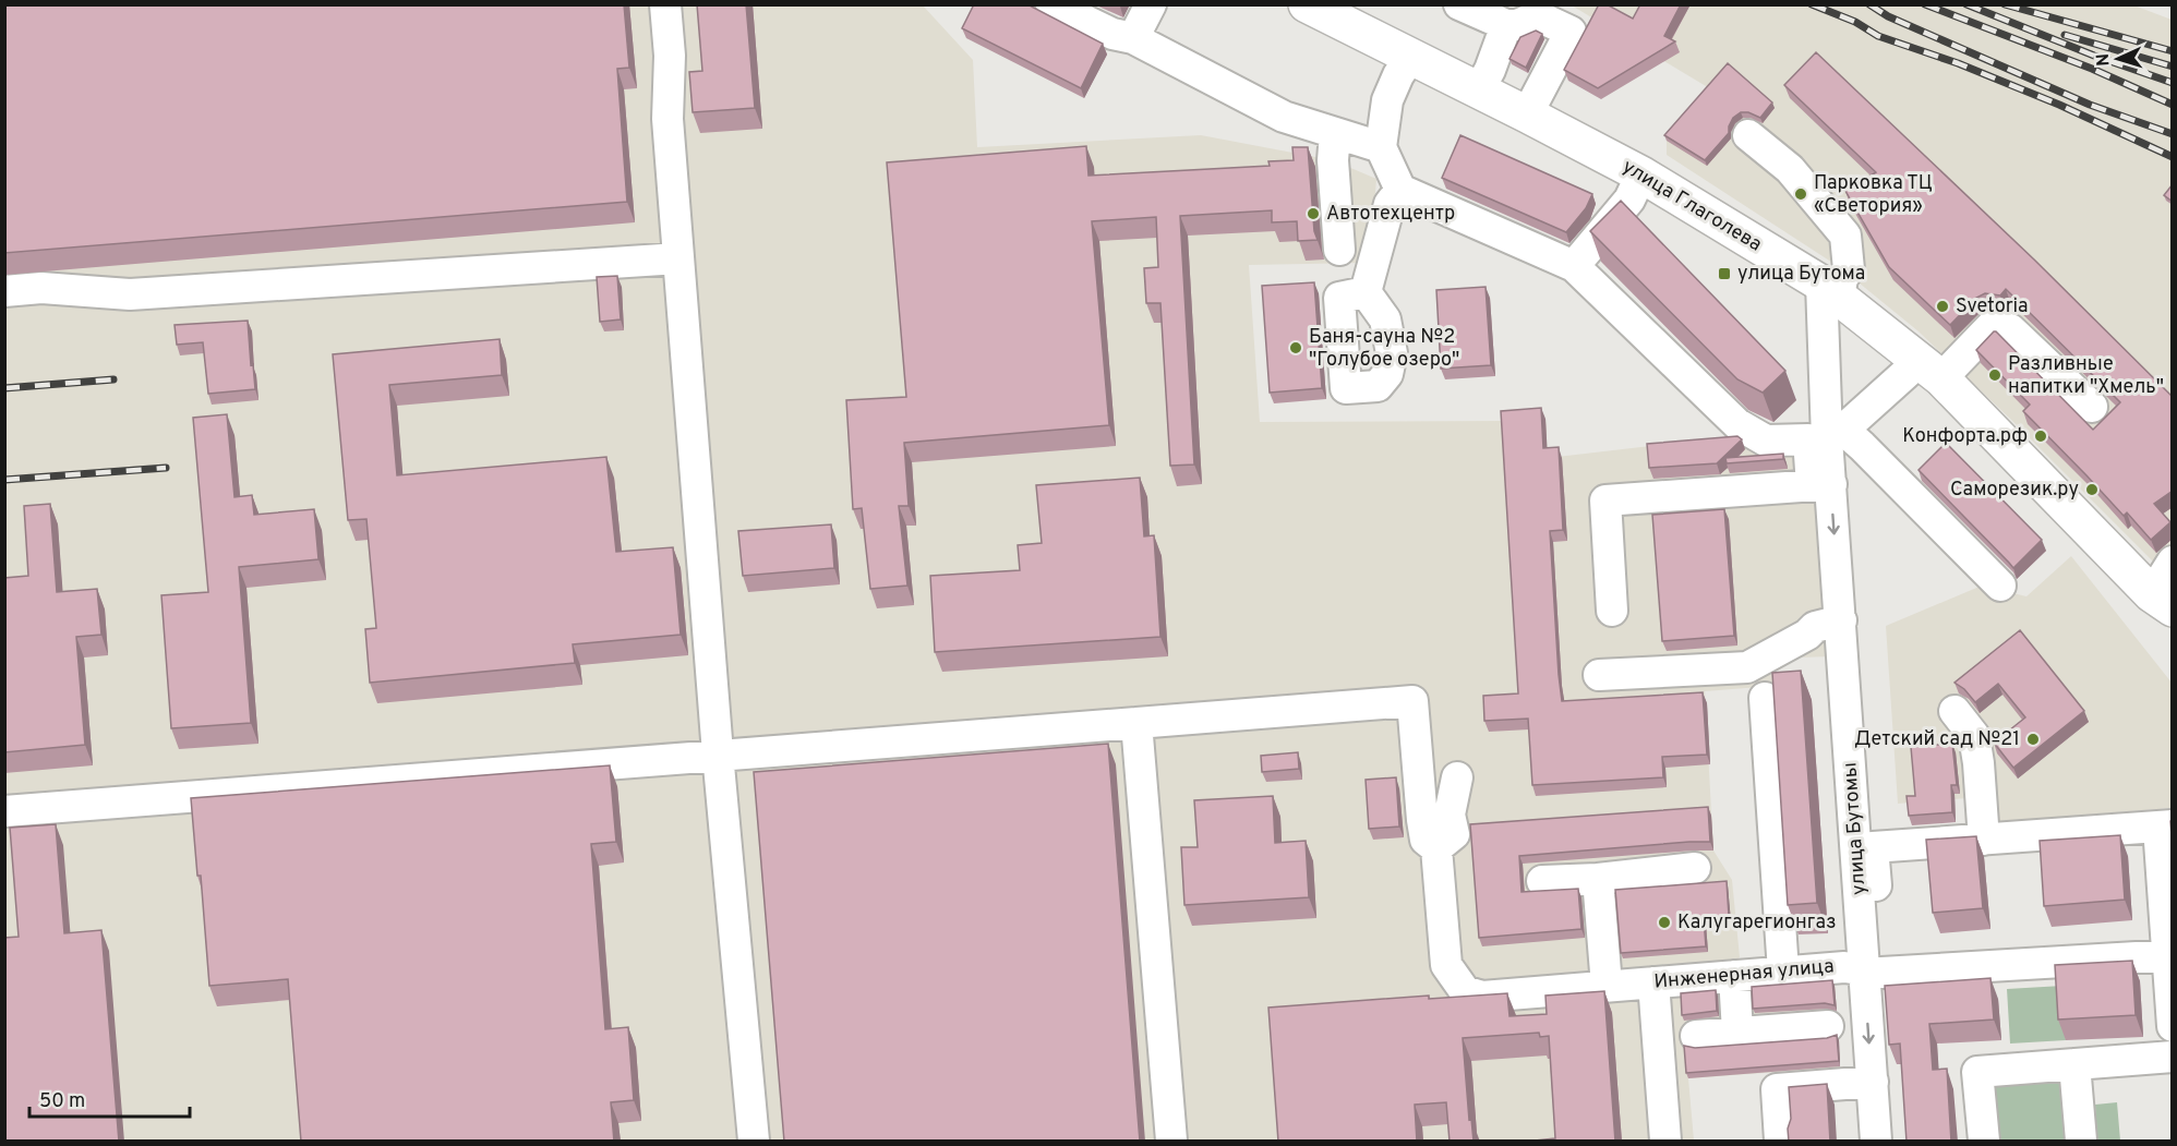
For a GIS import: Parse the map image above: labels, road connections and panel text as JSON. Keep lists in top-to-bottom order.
{
  "streets": {
    "main road": ["улица Глаголева"],
    "street": ["улица Бутомы", "Инженерная улица"]
  },
  "crossings": [
    ["улица Глаголева", "улица Бутомы"],
    ["улица Бутомы", "Инженерная улица"]
  ],
  "places": {
    "other": [
      "Парковка ТЦ «Светория»",
      "Автотехцентр",
      "Svetoria",
      "Баня-сауна №2 \"Голубое озеро\"",
      "Разливные напитки \"Хмель\"",
      "Конфорта.рф",
      "Саморезик.ру",
      "Детский сад №21",
      "Калугарегионгаз"
    ],
    "transit": ["улица Бутома"]
  },
  "scale_bar": "50 m",
  "north": "left"
}
